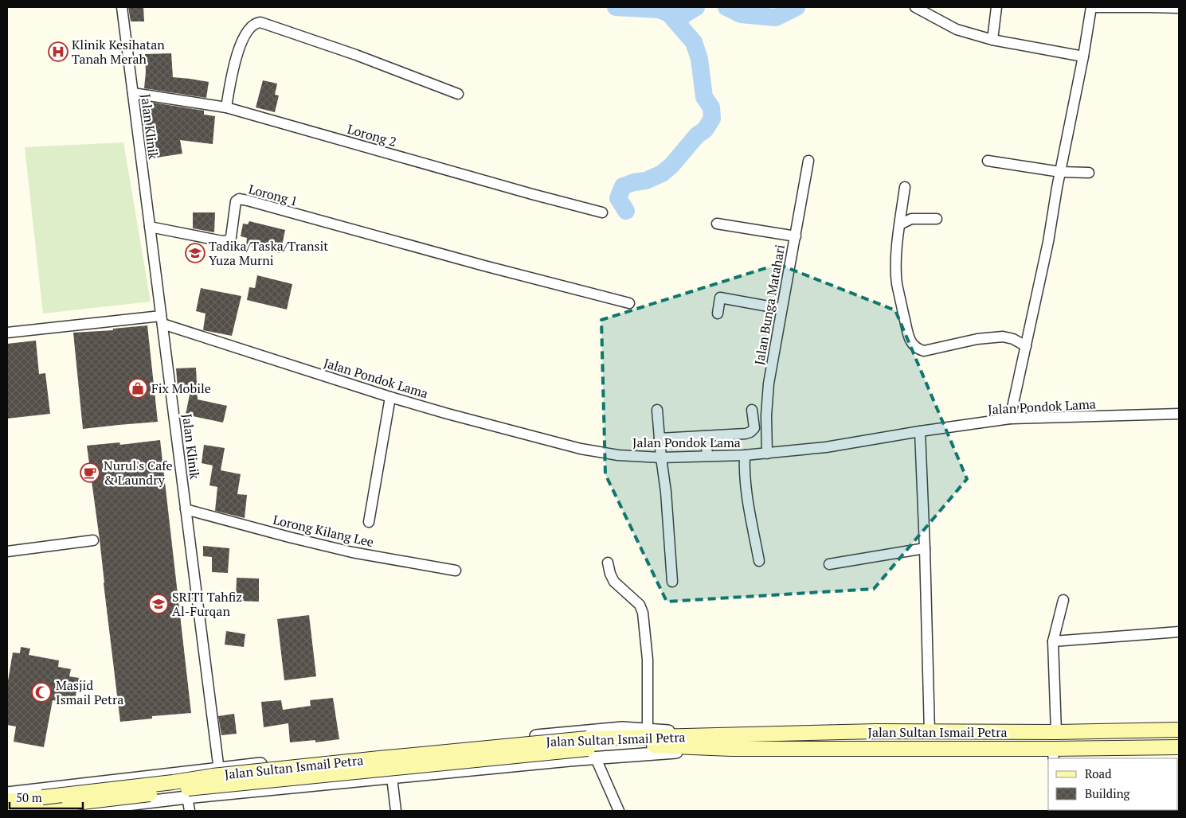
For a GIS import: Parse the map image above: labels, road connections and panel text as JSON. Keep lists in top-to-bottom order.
{
  "streets": {
    "main road": ["Jalan Sultan Ismail Petra"],
    "street": [
      "Jalan Klinik",
      "Lorong 2",
      "Lorong 1",
      "Jalan Bunga Matahari",
      "Jalan Pondok Lama",
      "Lorong Kilang Lee"
    ]
  },
  "crossings": [
    ["Jalan Klinik", "Lorong 2"],
    ["Jalan Klinik", "Lorong 1"],
    ["Jalan Klinik", "Jalan Pondok Lama"],
    ["Jalan Klinik", "Lorong Kilang Lee"],
    ["Jalan Bunga Matahari", "Jalan Pondok Lama"]
  ],
  "places": {
    "hospital": ["Klinik Kesihatan Tanah Merah"],
    "school or university": ["Tadika/Taska/Transit Yuza Murni", "SRITI Tahfiz Al-Furqan"],
    "shop": ["Fix Mobile"],
    "cafe": ["Nurul's Cafe & Laundry"],
    "mosque": ["Masjid Ismail Petra"]
  },
  "legend": ["Road", "Building"],
  "scale_bar": "50 m"
}
